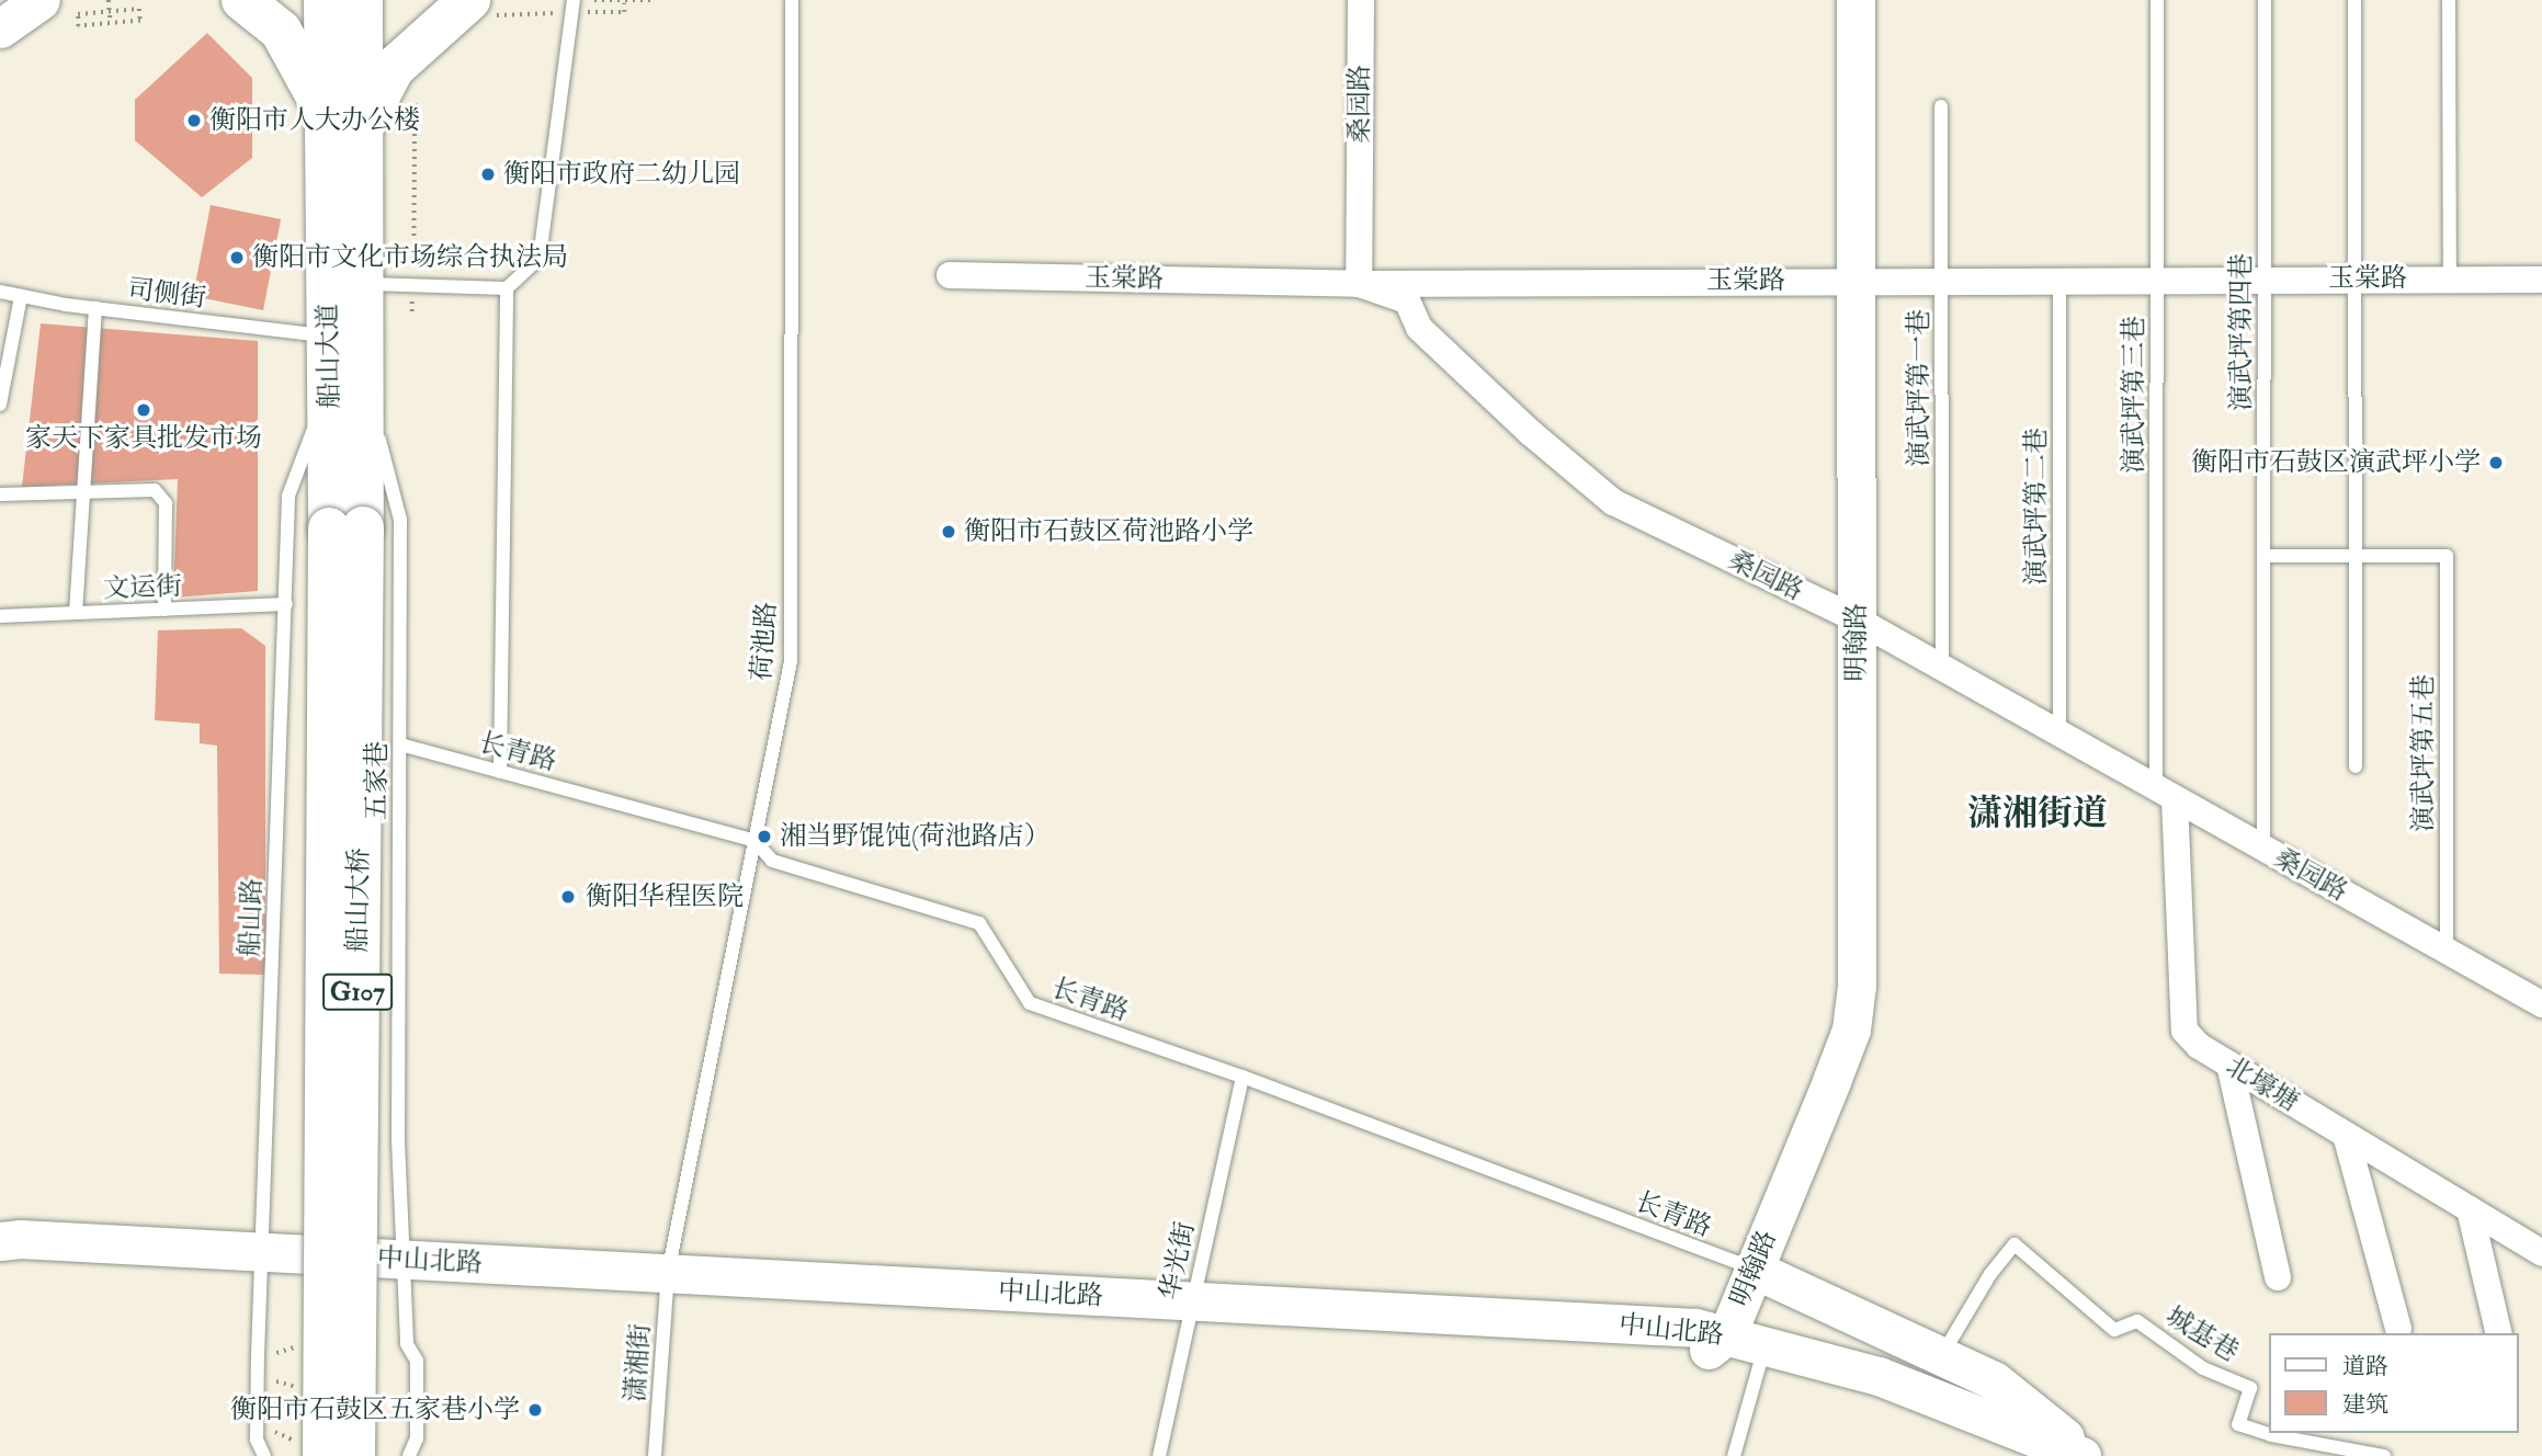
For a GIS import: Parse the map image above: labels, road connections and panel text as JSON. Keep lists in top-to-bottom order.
{
  "streets": {
    "highway": ["船山大道", "船山大桥", "G107"],
    "main road": ["明翰路", "中山北路"],
    "street": ["桑园路", "玉棠路", "北壕塘"],
    "lane": [
      "司侧街",
      "演武坪第四巷",
      "演武坪第一巷",
      "演武坪第三巷",
      "演武坪第二巷",
      "文运街",
      "荷池路",
      "长青路",
      "演武坪第五巷",
      "五家巷",
      "船山路",
      "华光街",
      "城基巷",
      "潇湘街"
    ]
  },
  "crossings": [
    ["桑园路", "玉棠路"],
    ["桑园路", "演武坪第四巷"],
    ["桑园路", "演武坪第一巷"],
    ["桑园路", "演武坪第三巷"],
    ["桑园路", "演武坪第二巷"],
    ["桑园路", "明翰路"],
    ["桑园路", "演武坪第五巷"],
    ["桑园路", "北壕塘"],
    ["玉棠路", "演武坪第四巷"],
    ["玉棠路", "演武坪第一巷"],
    ["玉棠路", "演武坪第三巷"],
    ["玉棠路", "演武坪第二巷"],
    ["玉棠路", "明翰路"],
    ["司侧街", "船山大道"],
    ["船山大道", "五家巷"],
    ["船山大道", "船山大桥"],
    ["船山大道", "船山路"],
    ["演武坪第三巷", "北壕塘"],
    ["文运街", "船山路"],
    ["荷池路", "长青路"],
    ["荷池路", "中山北路"],
    ["荷池路", "潇湘街"],
    ["明翰路", "长青路"],
    ["明翰路", "中山北路"],
    ["长青路", "五家巷"],
    ["长青路", "华光街"],
    ["五家巷", "船山路"],
    ["五家巷", "中山北路"],
    ["船山路", "中山北路"],
    ["中山北路", "华光街"],
    ["中山北路", "潇湘街"]
  ],
  "districts": ["潇湘街道"],
  "places": [
    "衡阳市人大办公楼",
    "衡阳市政府二幼儿园",
    "衡阳市文化市场综合执法局",
    "家天下家具批发市场",
    "衡阳市石鼓区演武坪小学",
    "衡阳市石鼓区荷池路小学",
    "湘当野馄饨(荷池路店）",
    "衡阳华程医院",
    "衡阳市石鼓区五家巷小学"
  ],
  "legend": ["道路", "建筑"]
}
